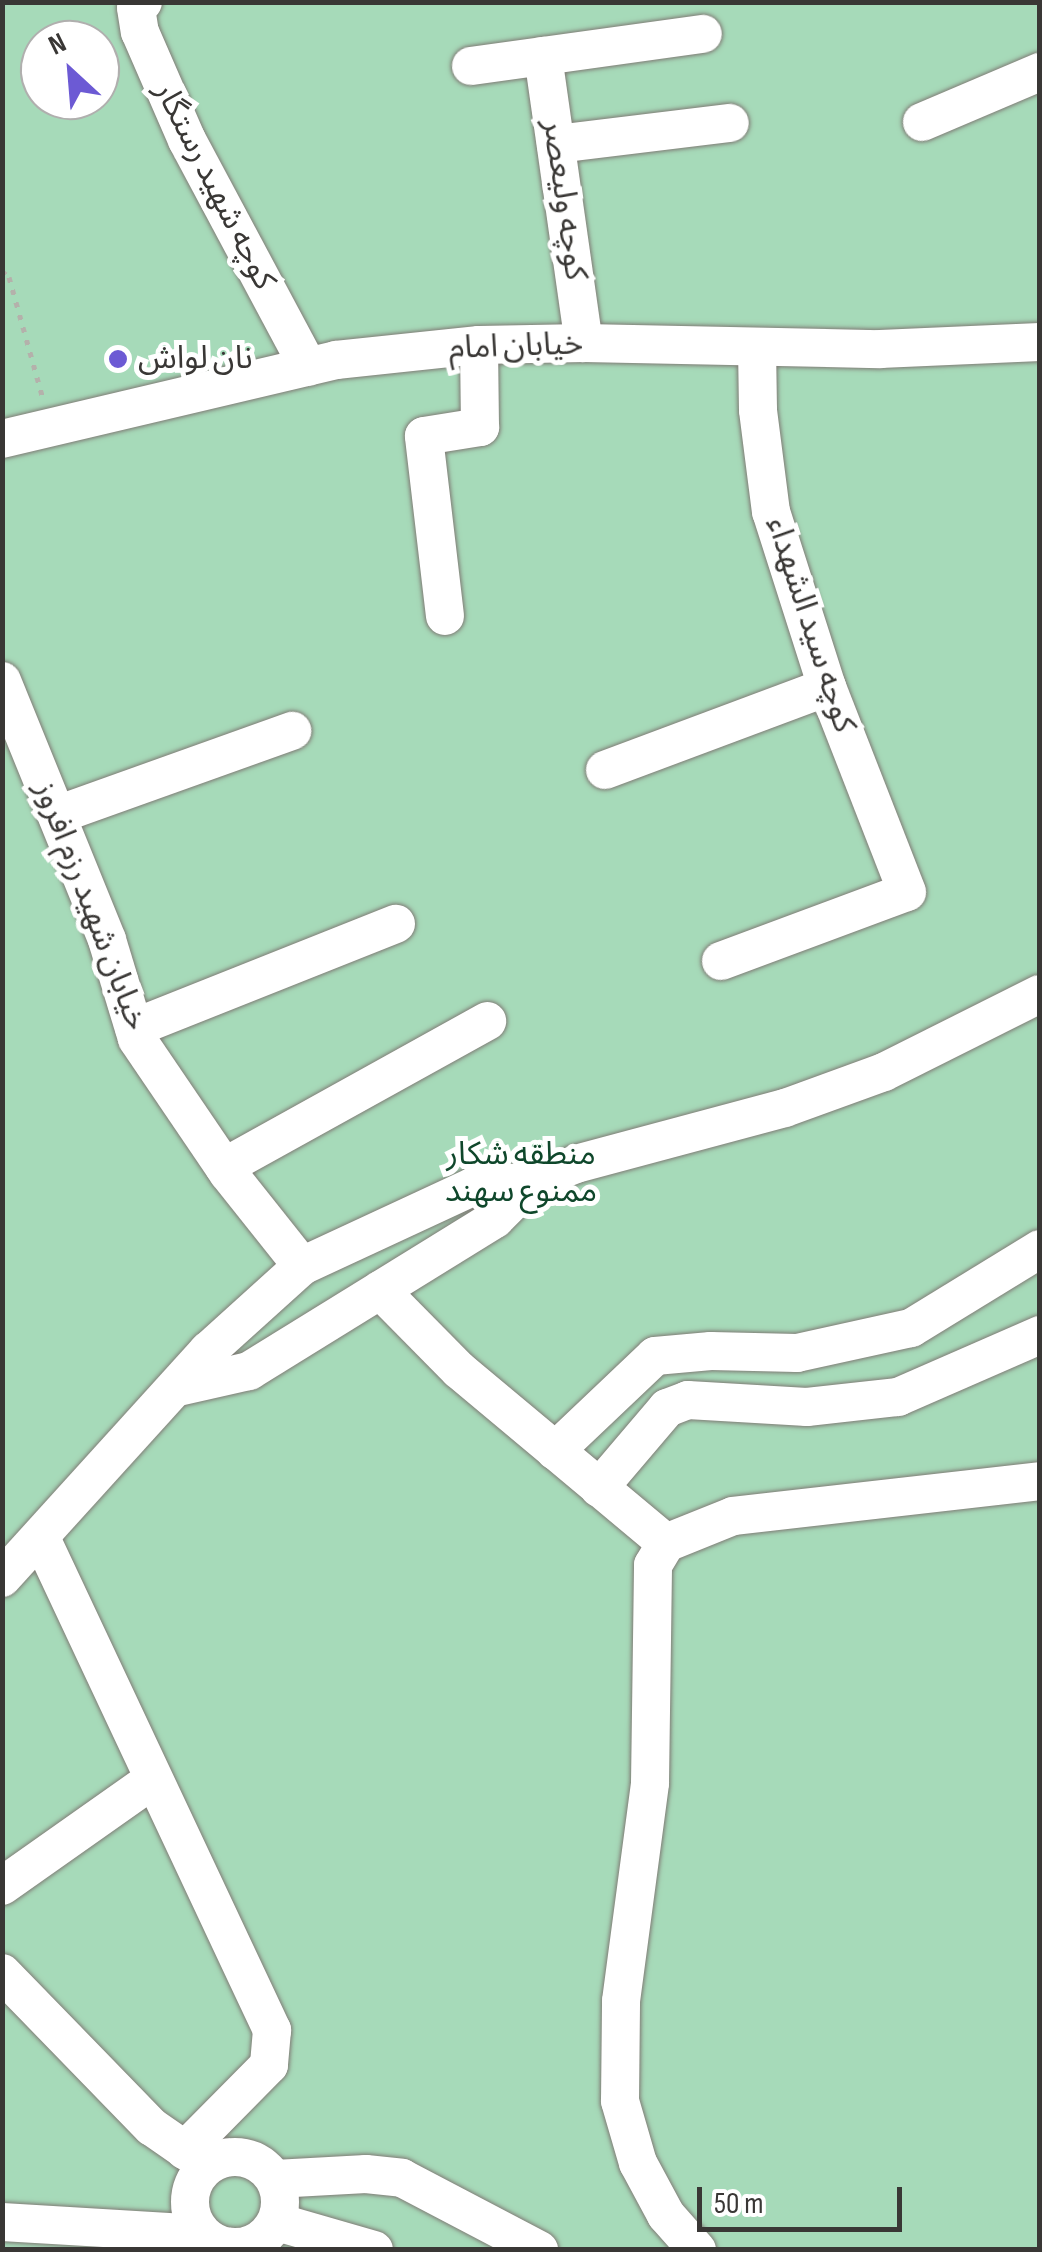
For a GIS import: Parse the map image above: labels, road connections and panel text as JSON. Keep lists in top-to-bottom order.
{
  "streets": {
    "street": [
      "کوچه شهید رستگار",
      "کوچه ولیعصر",
      "خیابان امام",
      "کوچه سید الشهداء",
      "خیابان شهید رزم افروز"
    ]
  },
  "crossings": [
    ["کوچه شهید رستگار", "خیابان امام"],
    ["کوچه ولیعصر", "خیابان امام"],
    ["خیابان امام", "کوچه سید الشهداء"]
  ],
  "parks": ["منطقه شکار ممنوع سهند"],
  "places": ["نان لواش"],
  "scale_bar": "50 m",
  "north": "top left"
}
